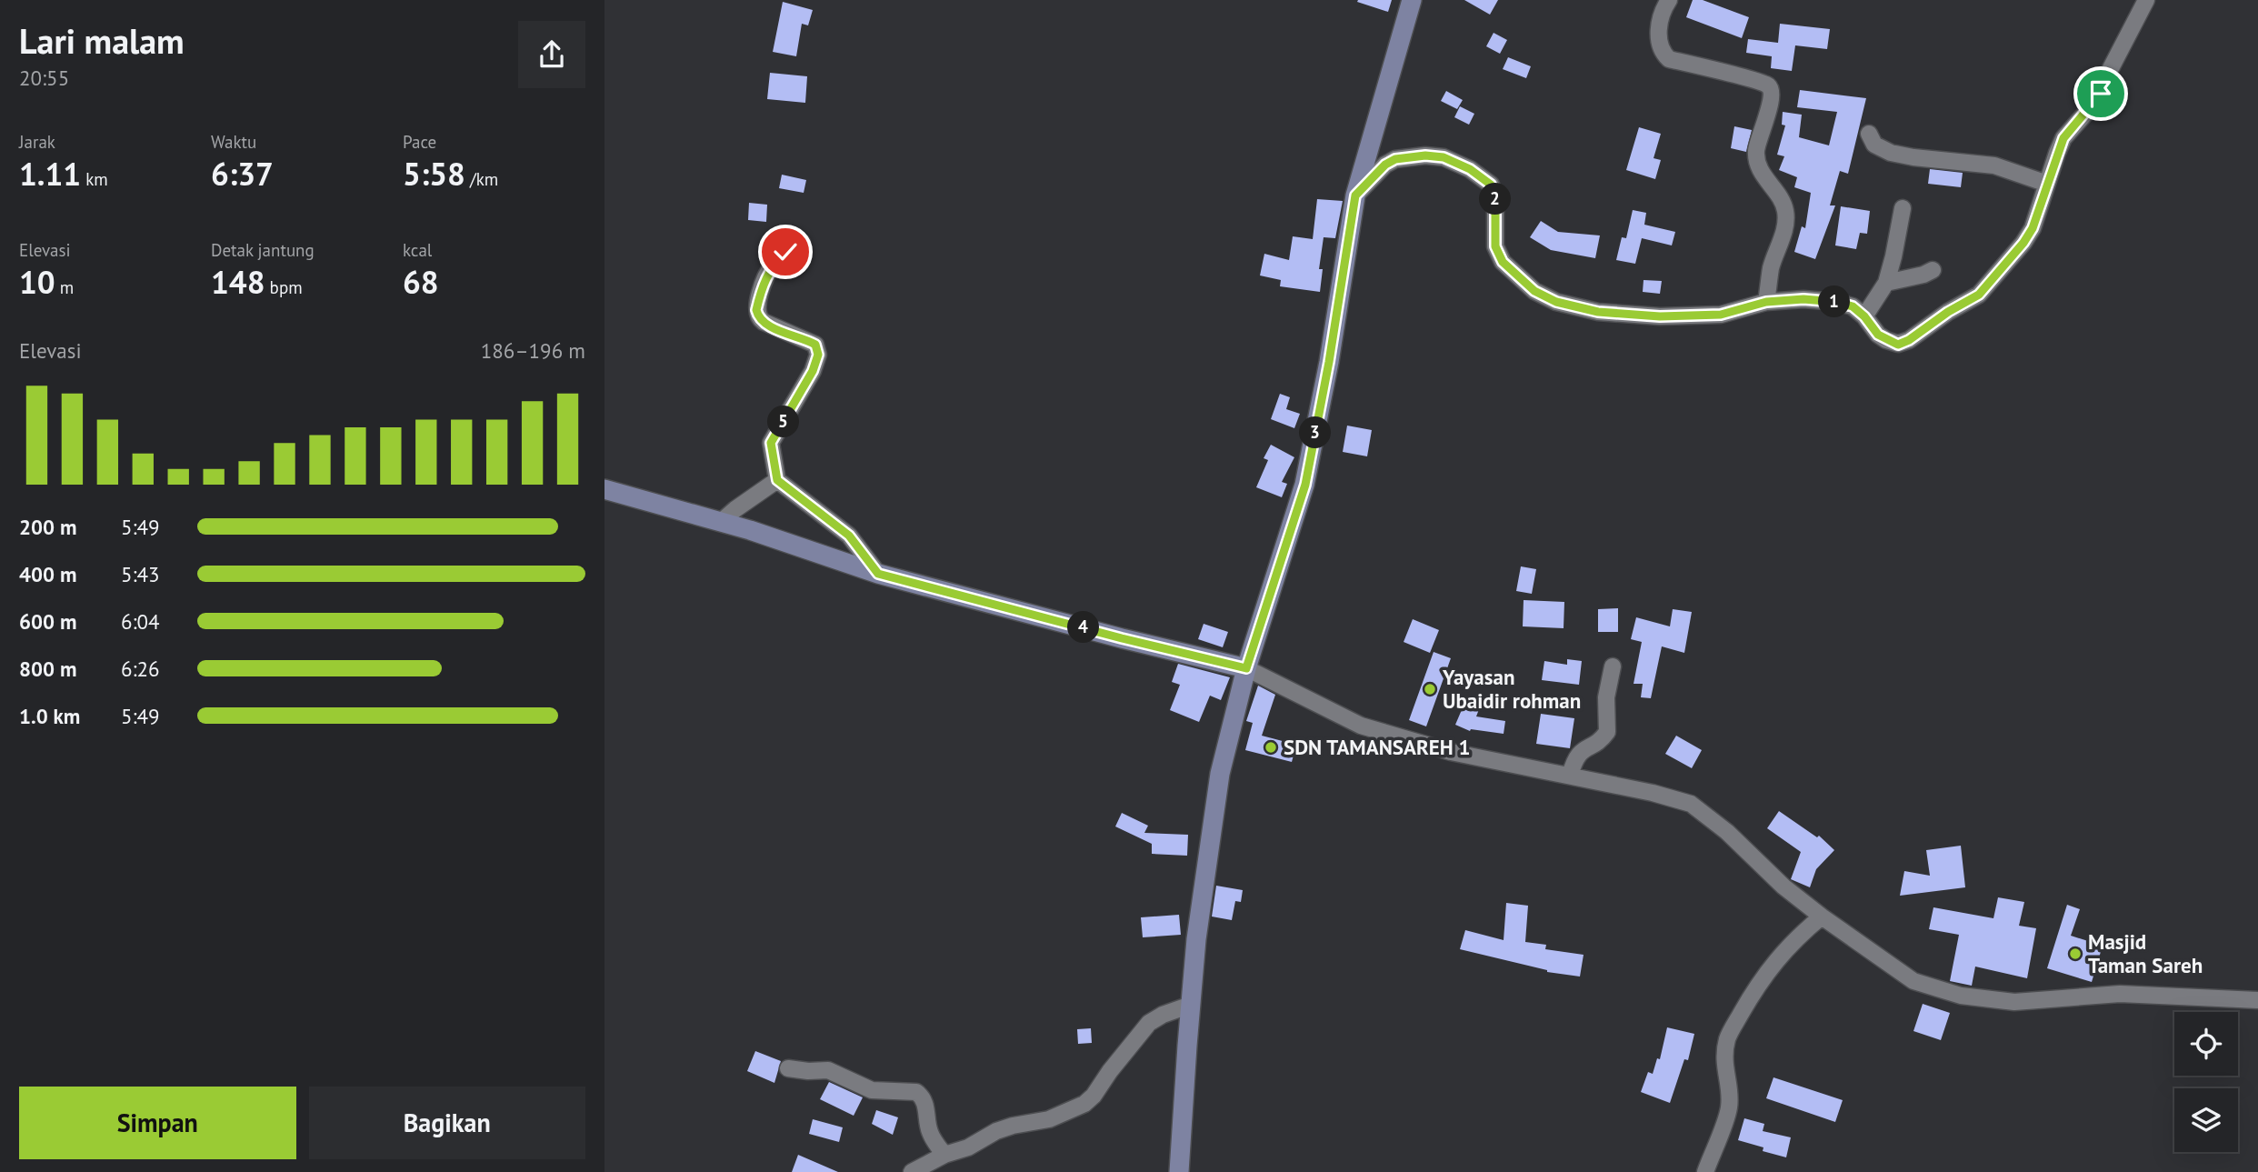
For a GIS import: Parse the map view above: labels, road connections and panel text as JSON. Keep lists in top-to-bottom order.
{
  "places": ["Yayasan Ubaidir rohman", "SDN TAMANSAREH 1", "Masjid Taman Sareh"],
  "page": {
    "heading": ["Lari malam", "20:55"],
    "stats": [
      ["Jarak", "1.11 km"],
      ["Waktu", "6:37"],
      ["Pace", "5:58 /km"],
      ["Elevasi", "10 m"],
      ["Detak jantung", "148 bpm"],
      ["kcal", "68"]
    ],
    "pins": [
      "2",
      "1",
      "5",
      "3",
      "4"
    ],
    "chart": ["Elevasi", "186–196 m"],
    "list": [
      {
        "name": "200 m",
        "note": "5:49"
      },
      {
        "name": "400 m",
        "note": "5:43"
      },
      {
        "name": "600 m",
        "note": "6:04"
      },
      {
        "name": "800 m",
        "note": "6:26"
      },
      {
        "name": "1.0 km",
        "note": "5:49"
      }
    ],
    "buttons": ["Simpan", "Bagikan"]
  }
}
